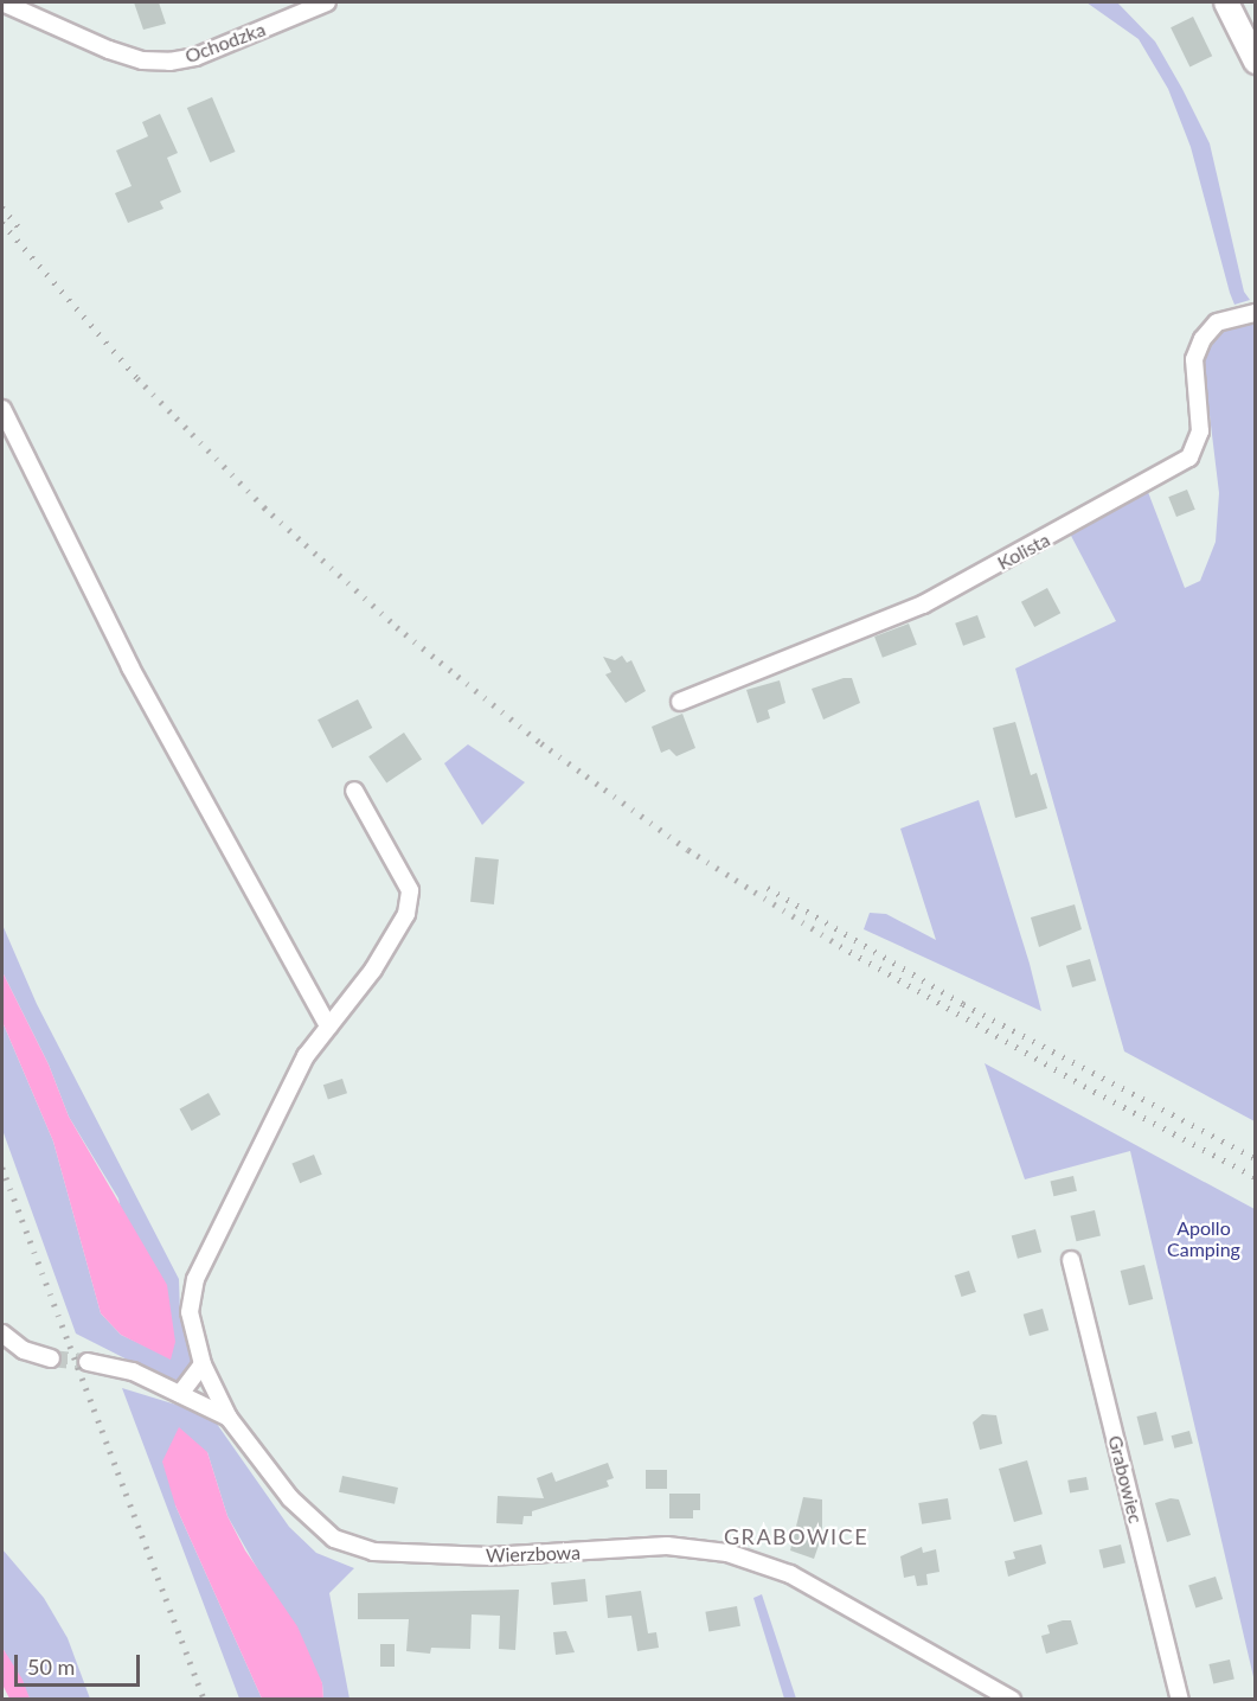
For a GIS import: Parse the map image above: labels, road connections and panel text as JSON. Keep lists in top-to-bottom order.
{
  "streets": {
    "street": [
      "Ochodzka",
      "Kolista",
      "Grabowiec",
      "Wierzbowa"
    ]
  },
  "districts": ["GRABOWICE"],
  "parks": ["Apollo Camping"],
  "scale_bar": "50 m"
}
